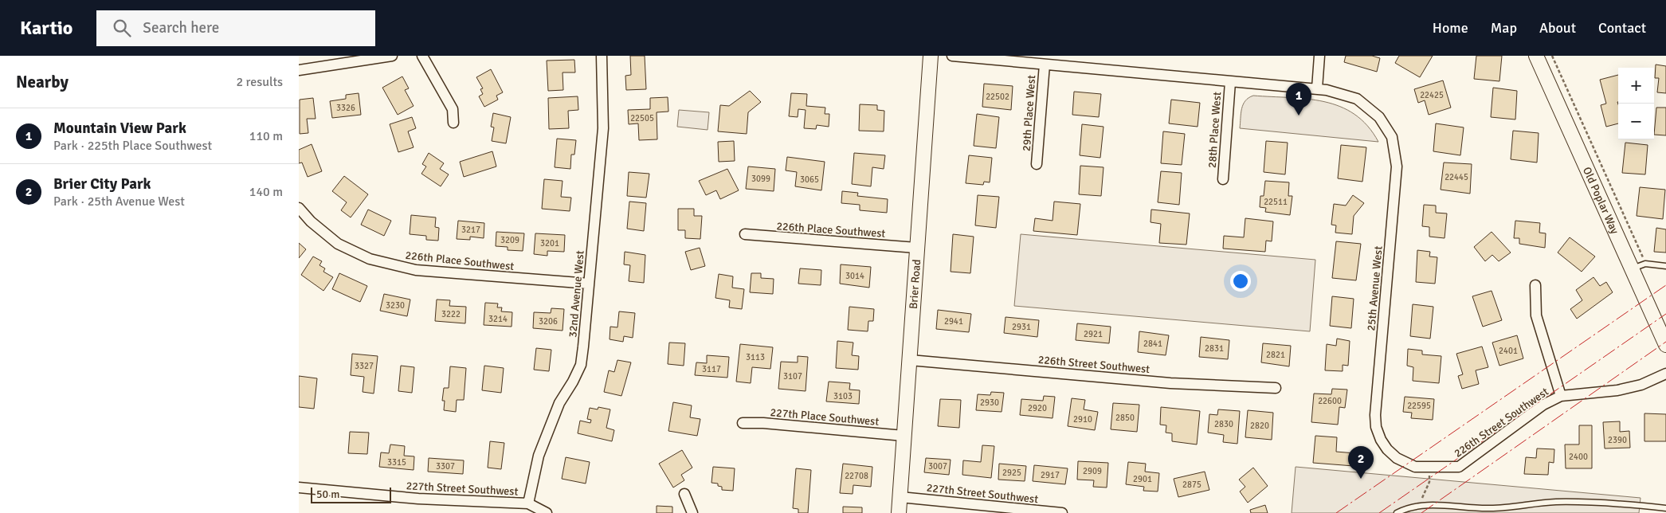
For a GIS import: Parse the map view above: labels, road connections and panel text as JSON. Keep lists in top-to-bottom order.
{
  "streets": {
    "main road": ["Old Poplar Way", "Brier Road"],
    "street": [
      "29th Place West",
      "28th Place West",
      "226th Place Southwest",
      "25th Avenue West",
      "32nd Avenue West",
      "226th Street Southwest",
      "227th Place Southwest",
      "227th Street Southwest"
    ]
  },
  "crossings": [
    ["29th Place West", "25th Avenue West"],
    ["28th Place West", "25th Avenue West"],
    ["226th Place Southwest", "Brier Road"],
    ["226th Place Southwest", "32nd Avenue West"],
    ["Brier Road", "226th Street Southwest"],
    ["Brier Road", "227th Place Southwest"],
    ["Brier Road", "227th Street Southwest"],
    ["25th Avenue West", "226th Street Southwest"],
    ["32nd Avenue West", "227th Street Southwest"]
  ],
  "house_numbers": [
    "22425",
    "22502",
    "3326",
    "22505",
    "22445",
    "3099",
    "3065",
    "22511",
    "3217",
    "3209",
    "3201",
    "3014",
    "3230",
    "3222",
    "3214",
    "3206",
    "2941",
    "2931",
    "2921",
    "2841",
    "2831",
    "2401",
    "2821",
    "3113",
    "3327",
    "3117",
    "3107",
    "3103",
    "22600",
    "2930",
    "22595",
    "2920",
    "2850",
    "2910",
    "2830",
    "2820",
    "2390",
    "2400",
    "3315",
    "3307",
    "3007",
    "2909",
    "2925",
    "2917",
    "22708",
    "2901",
    "2875"
  ],
  "scale_bar": "50 m",
  "page": {
    "header": "Kartio",
    "search": "Search here",
    "nav": [
      "Home",
      "Map",
      "About",
      "Contact"
    ],
    "heading": ["Nearby", "2 results"],
    "map_buttons": ["+", "−"],
    "pins": ["1", "2"],
    "list": [
      {
        "mark": "1",
        "name": "Mountain View Park",
        "note": "Park · 225th Place Southwest",
        "value": "110 m"
      },
      {
        "mark": "2",
        "name": "Brier City Park",
        "note": "Park · 25th Avenue West",
        "value": "140 m"
      }
    ],
    "scale": "50 m"
  }
}
